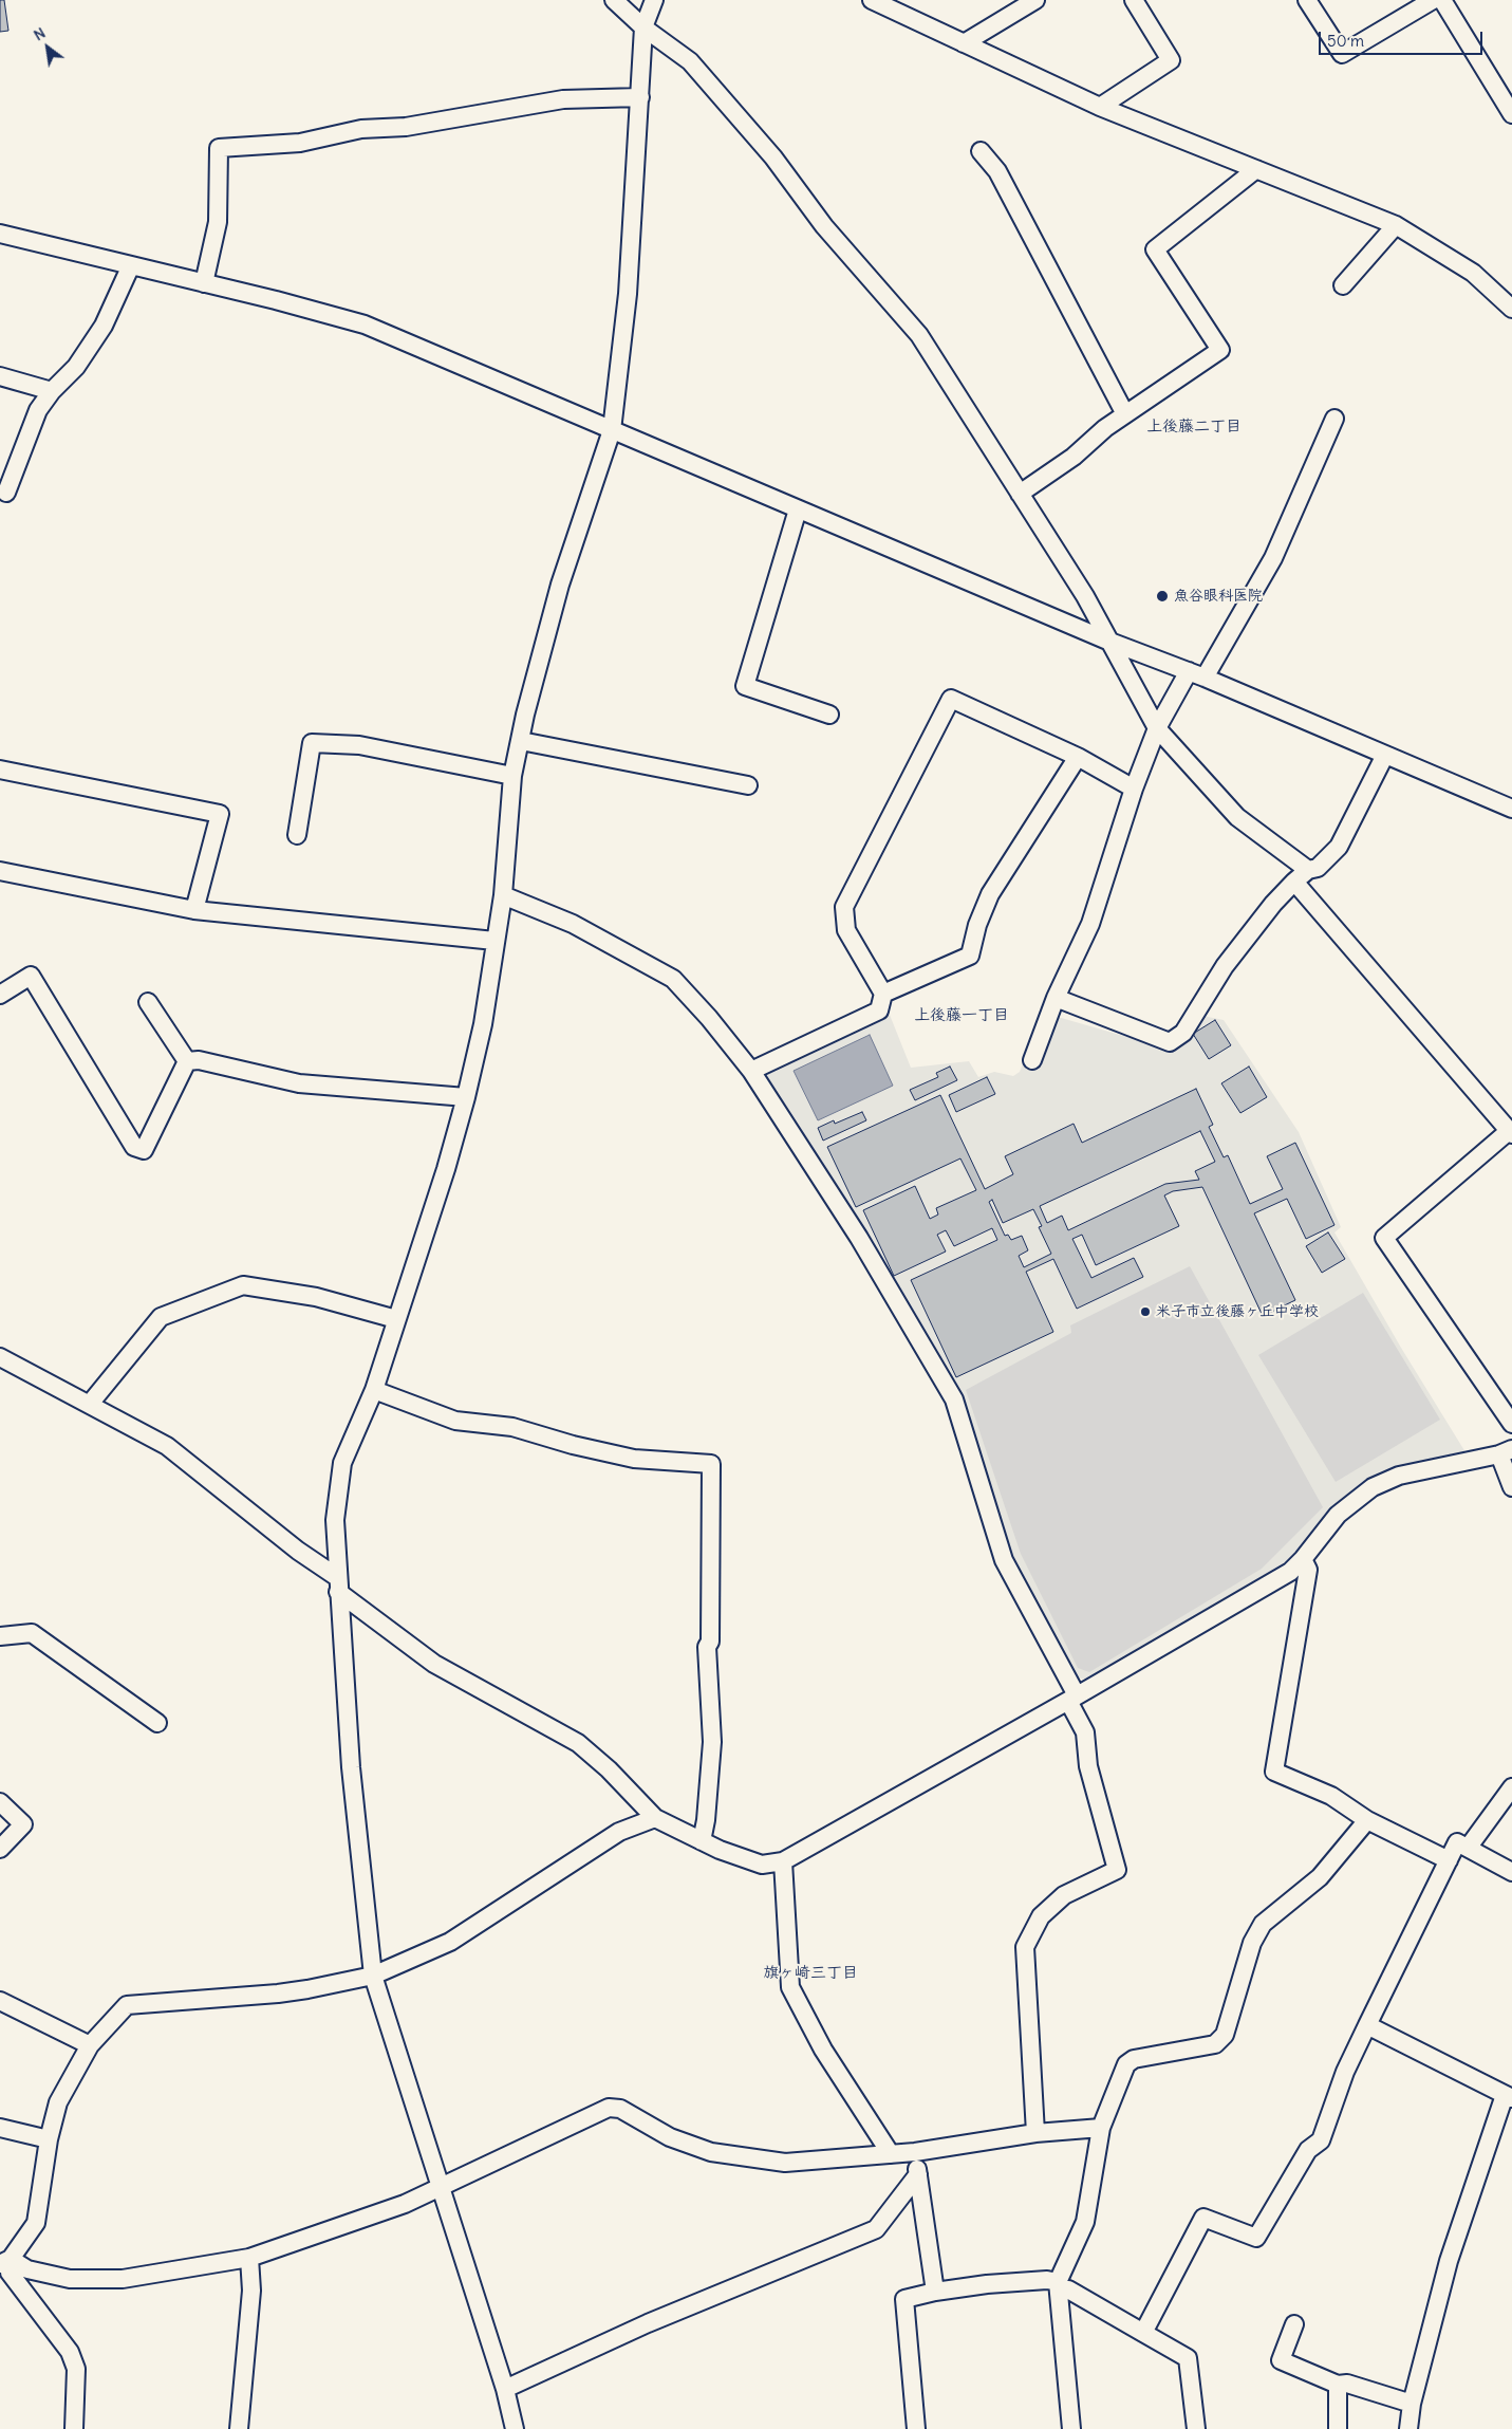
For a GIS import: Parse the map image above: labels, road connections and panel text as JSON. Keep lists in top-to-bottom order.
{
  "districts": ["上後藤二丁目", "上後藤一丁目", "旗ヶ崎三丁目"],
  "places": ["魚谷眼科医院", "米子市立後藤ヶ丘中学校"],
  "scale_bar": "50 m",
  "north": "top left"
}
